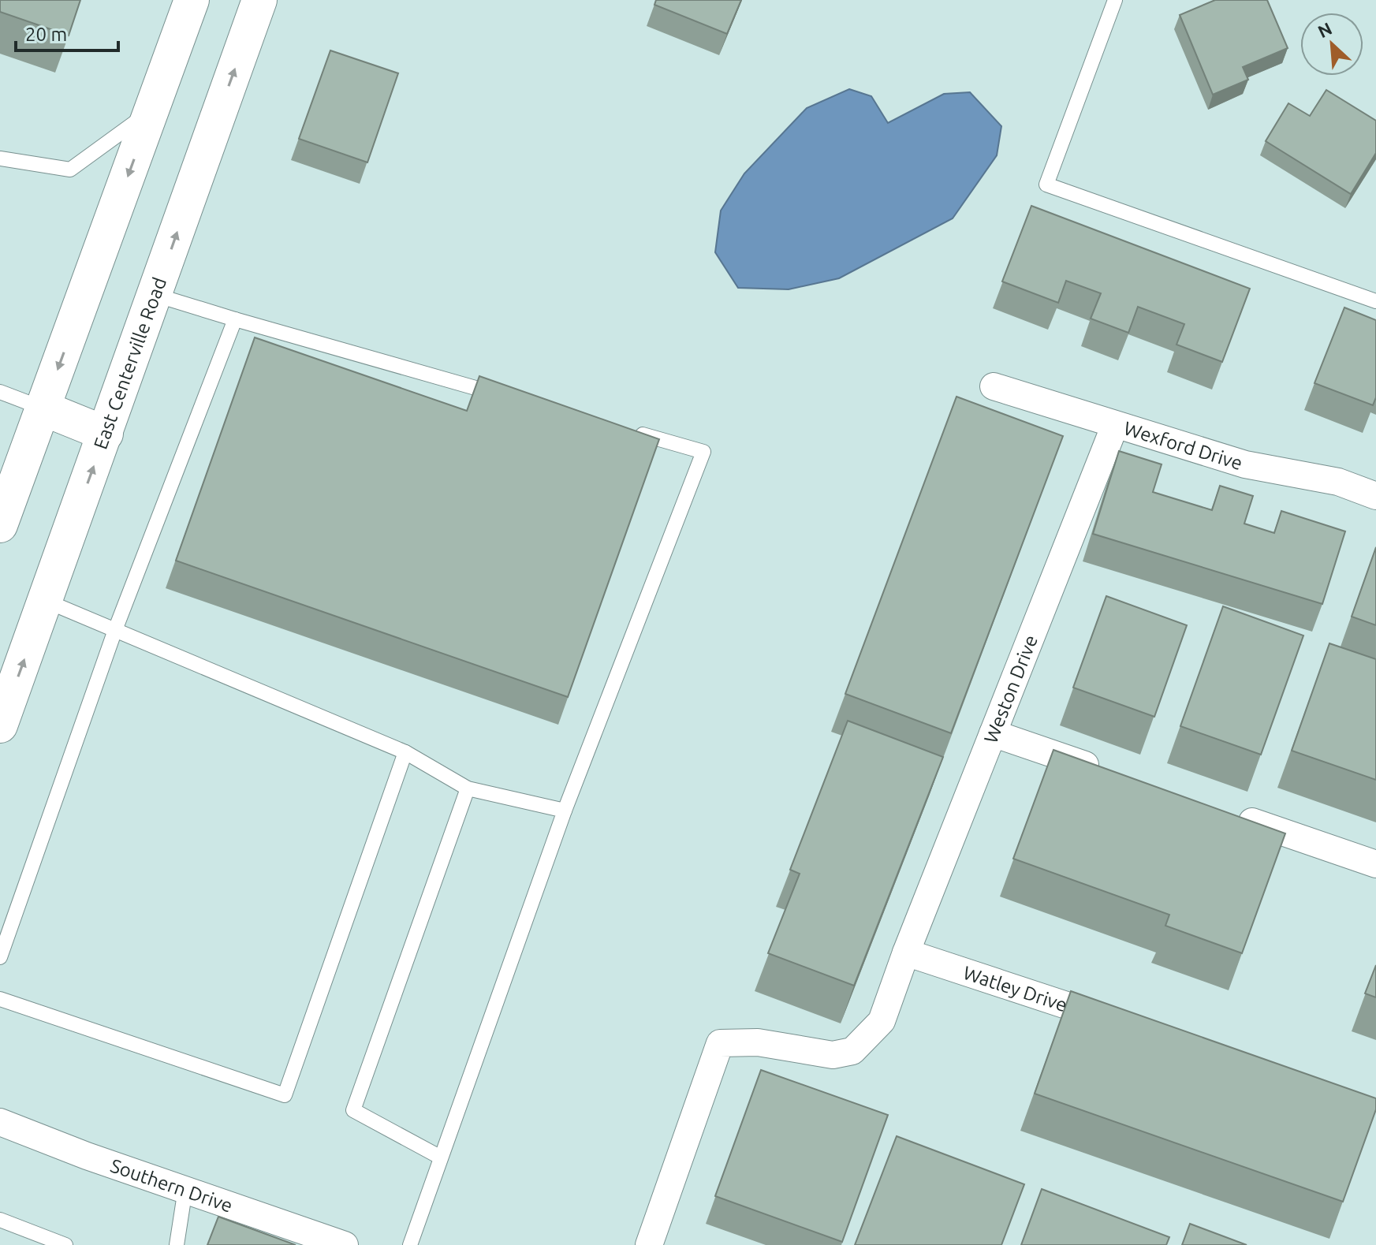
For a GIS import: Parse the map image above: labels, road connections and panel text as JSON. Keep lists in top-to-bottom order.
{
  "streets": {
    "main road": ["East Centerville Road"],
    "street": [
      "Wexford Drive",
      "Weston Drive",
      "Watley Drive",
      "Southern Drive"
    ]
  },
  "crossings": [
    ["Wexford Drive", "Weston Drive"],
    ["Weston Drive", "Watley Drive"]
  ],
  "scale_bar": "20 m",
  "north": "top left"
}
